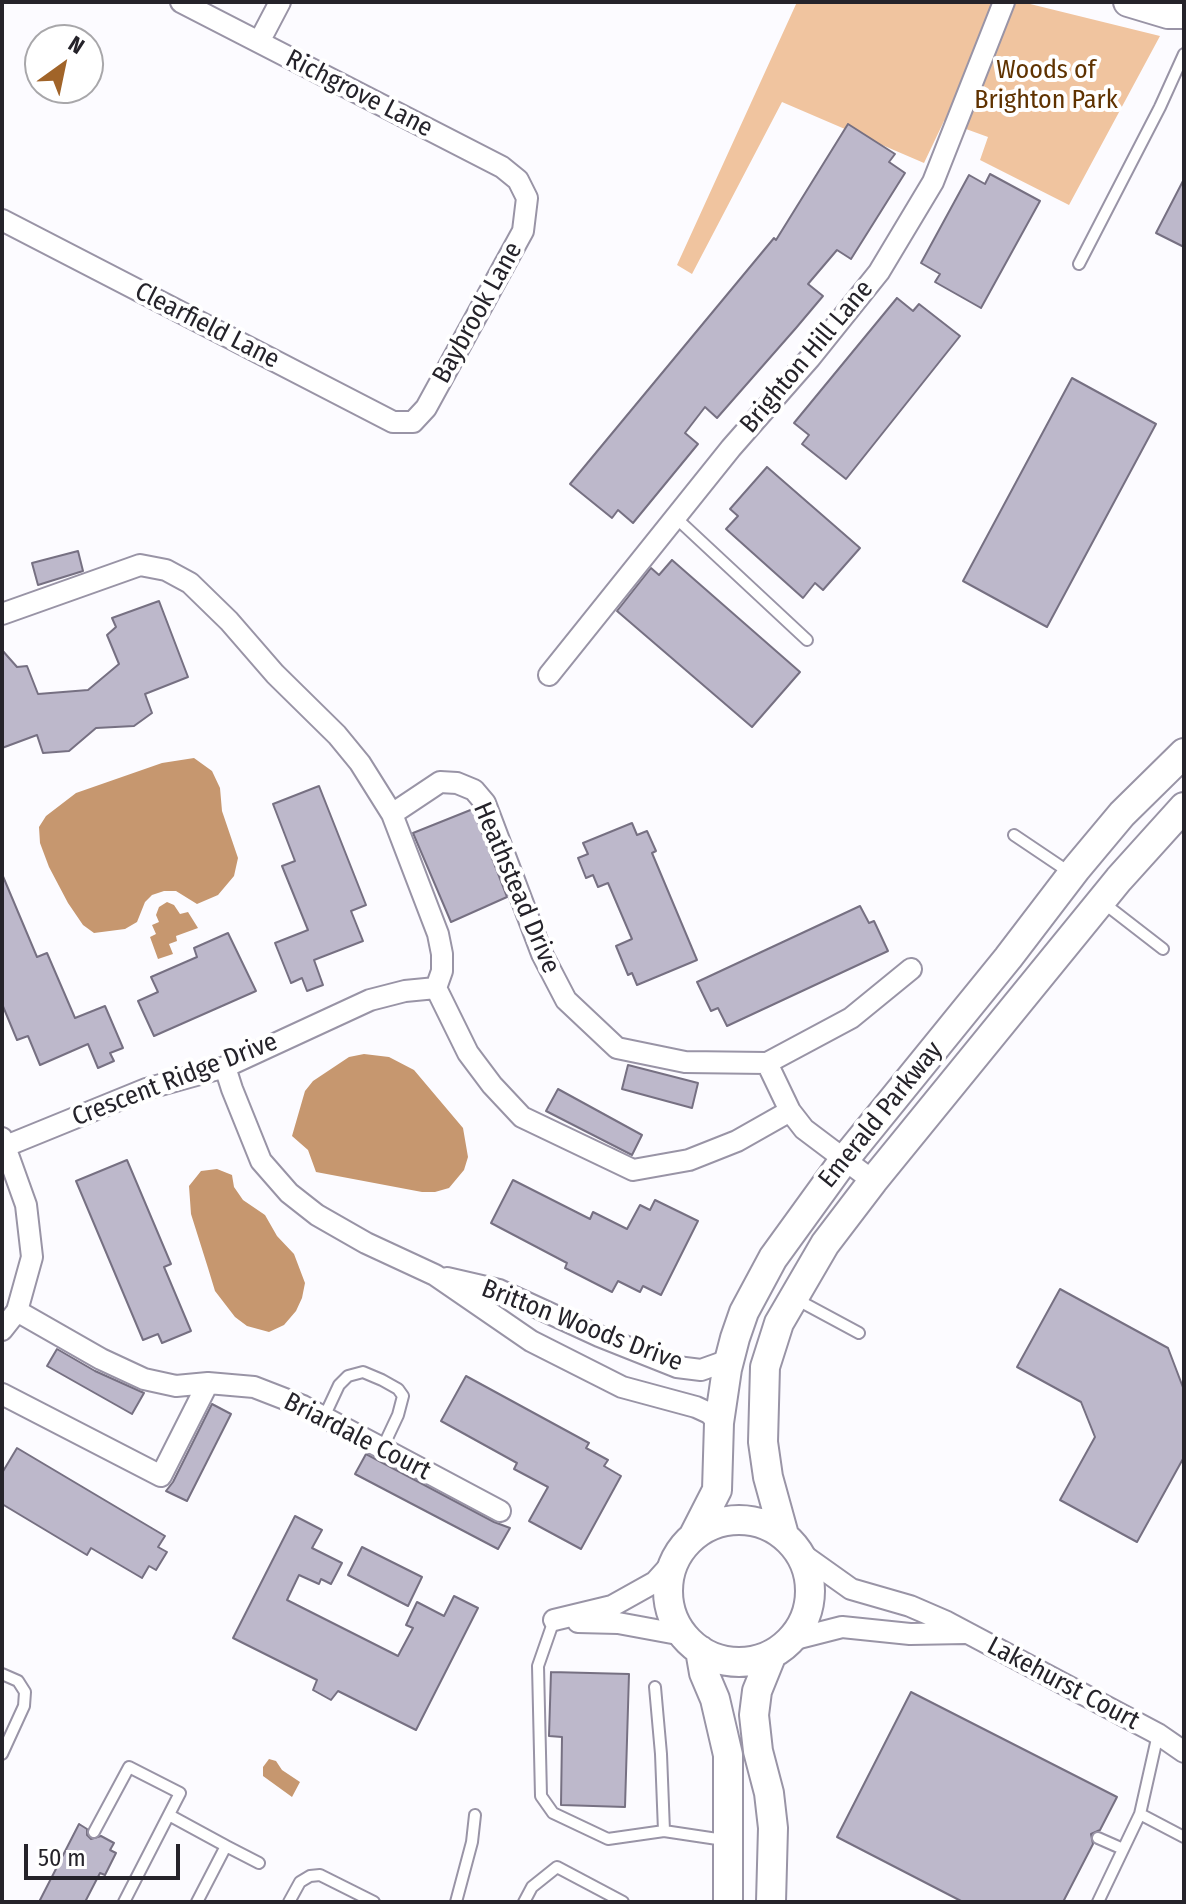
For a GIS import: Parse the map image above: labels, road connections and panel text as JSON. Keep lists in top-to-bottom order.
{
  "streets": {
    "main road": ["Emerald Parkway"],
    "street": [
      "Richgrove Lane",
      "Baybrook Lane",
      "Clearfield Lane",
      "Brighton Hill Lane",
      "Heathstead Drive",
      "Crescent Ridge Drive",
      "Britton Woods Drive",
      "Briardale Court",
      "Lakehurst Court"
    ]
  },
  "crossings": [
    ["Richgrove Lane", "Baybrook Lane"],
    ["Baybrook Lane", "Clearfield Lane"],
    ["Crescent Ridge Drive", "Britton Woods Drive"],
    ["Emerald Parkway", "Britton Woods Drive"],
    ["Emerald Parkway", "Lakehurst Court"]
  ],
  "parks": ["Woods of Brighton Park"],
  "scale_bar": "50 m",
  "north": "top right"
}
